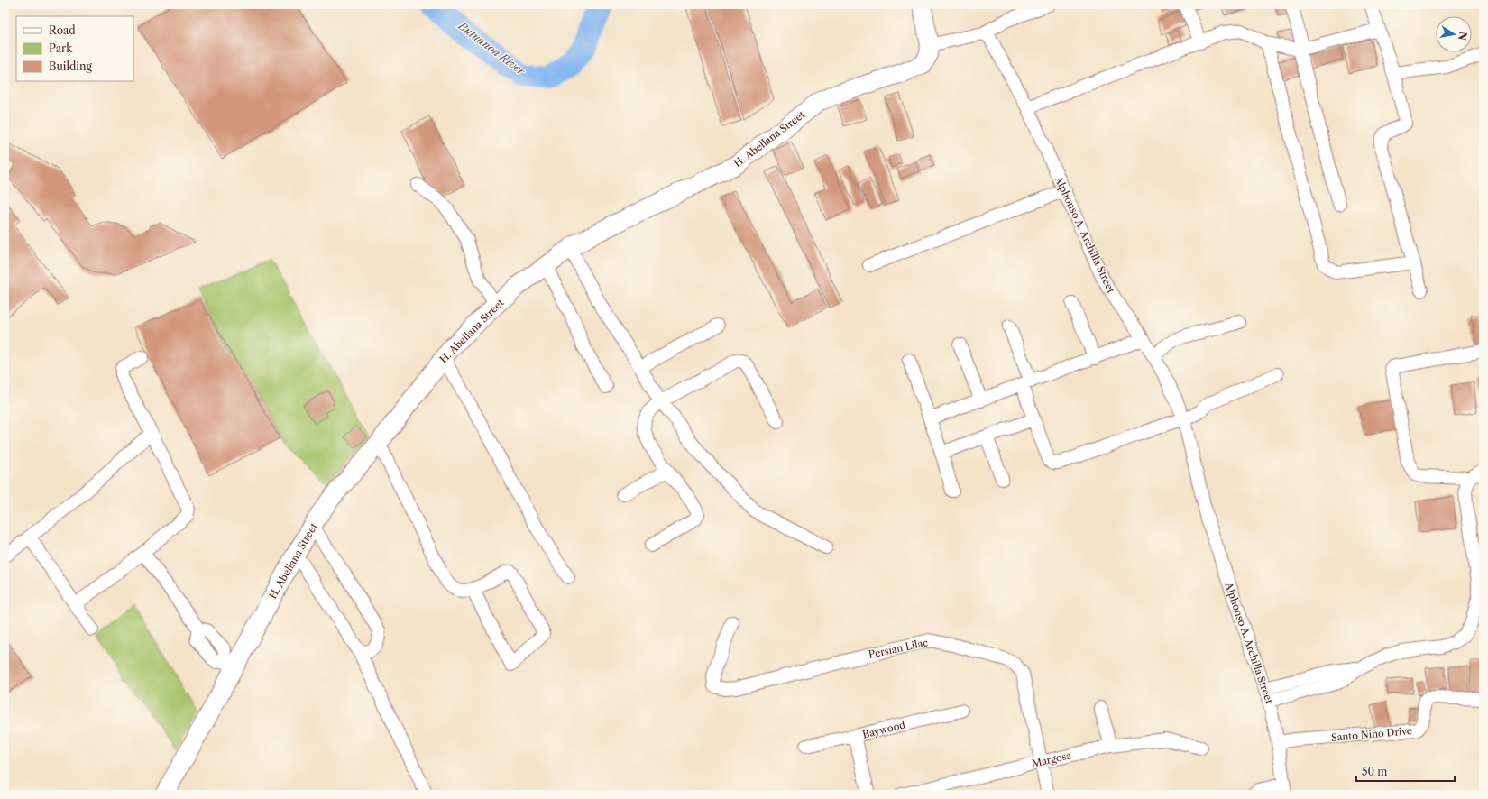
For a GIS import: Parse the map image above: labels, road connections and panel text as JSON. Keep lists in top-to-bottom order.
{
  "streets": {
    "main road": ["H. Abellana Street"],
    "street": [
      "Alphonso A. Archilla Street",
      "Persian Lilac",
      "Baywood",
      "Santo Niño Drive",
      "Margosa"
    ]
  },
  "crossings": [
    ["Alphonso A. Archilla Street", "Santo Niño Drive"],
    ["Persian Lilac", "Margosa"]
  ],
  "water": ["Butuanon River"],
  "legend": ["Road", "Park", "Building"],
  "scale_bar": "50 m",
  "north": "right"
}
